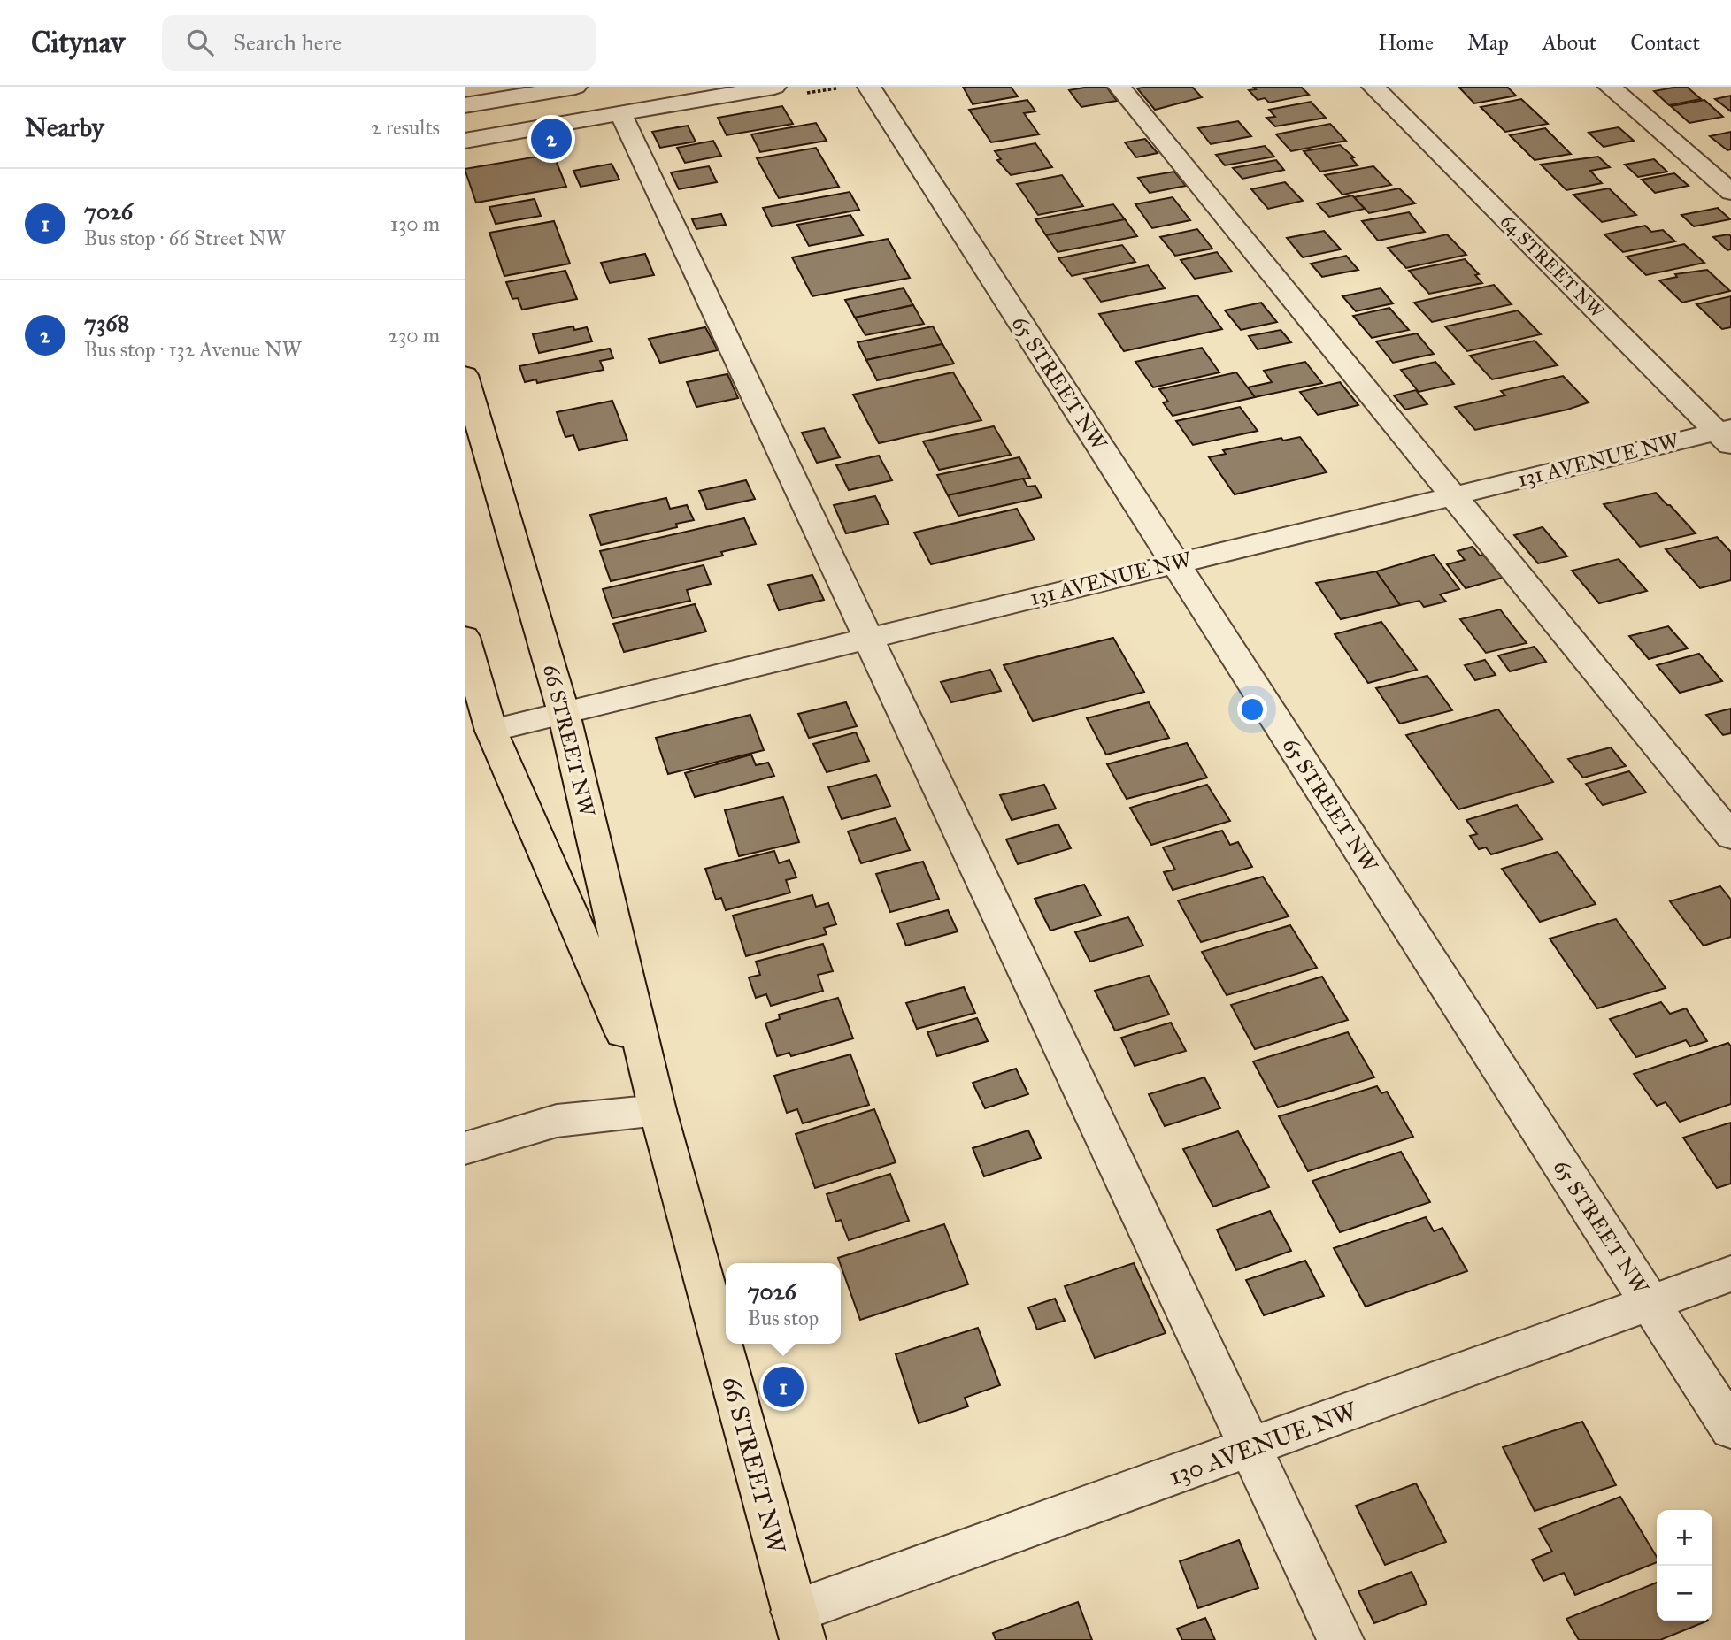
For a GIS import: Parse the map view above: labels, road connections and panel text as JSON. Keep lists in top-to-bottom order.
{
  "streets": {
    "main road": ["66 STREET NW"],
    "street": [
      "64 STREET NW",
      "65 STREET NW",
      "131 AVENUE NW",
      "130 AVENUE NW"
    ]
  },
  "crossings": [
    ["64 STREET NW", "131 AVENUE NW"],
    ["65 STREET NW", "131 AVENUE NW"],
    ["65 STREET NW", "130 AVENUE NW"],
    ["131 AVENUE NW", "66 STREET NW"],
    ["66 STREET NW", "130 AVENUE NW"]
  ],
  "page": {
    "header": "Citynav",
    "search": "Search here",
    "nav": [
      "Home",
      "Map",
      "About",
      "Contact"
    ],
    "heading": ["Nearby", "2 results"],
    "pins": ["2", "1"],
    "list": [
      {
        "mark": "1",
        "name": "7026",
        "note": "Bus stop · 66 Street NW",
        "value": "130 m"
      },
      {
        "mark": "2",
        "name": "7368",
        "note": "Bus stop · 132 Avenue NW",
        "value": "230 m"
      }
    ],
    "popup": ["7026", "Bus stop"],
    "map_buttons": ["+", "−"]
  }
}
